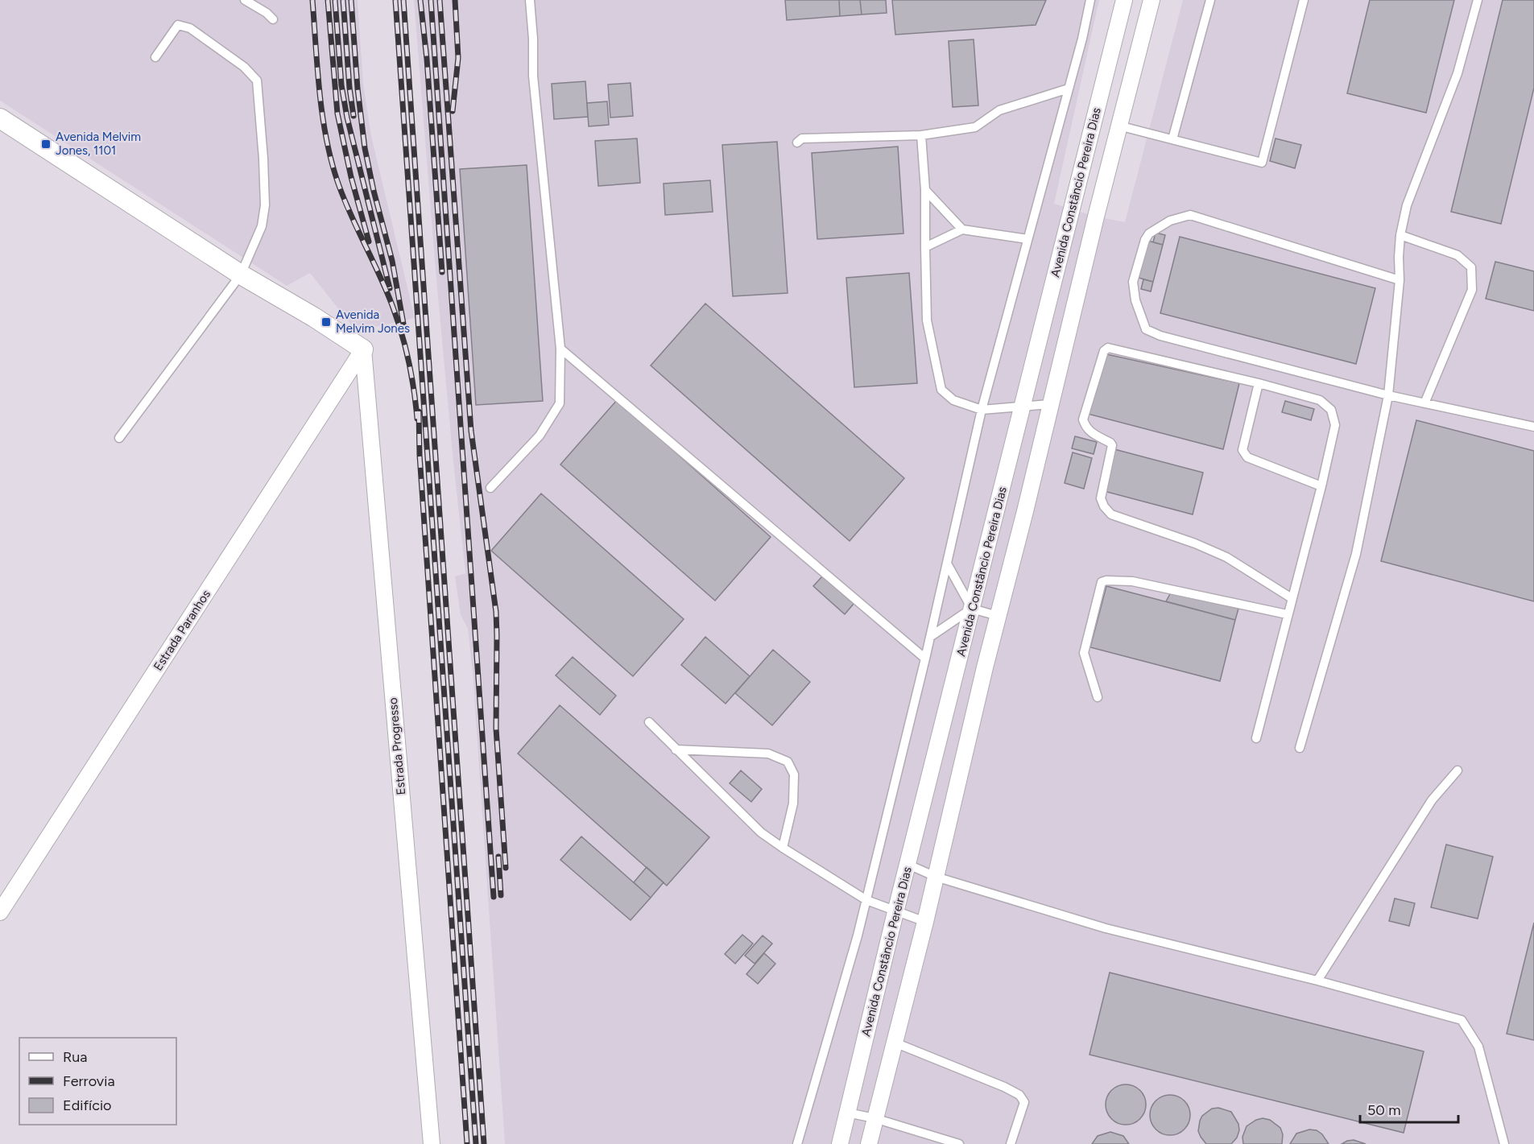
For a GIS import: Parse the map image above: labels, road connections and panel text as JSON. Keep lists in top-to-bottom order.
{
  "streets": {
    "street": ["Avenida Constâncio Pereira Dias", "Estrada Paranhos", "Estrada Progresso"]
  },
  "crossings": [
    ["Estrada Paranhos", "Estrada Progresso"]
  ],
  "places": {
    "transit": ["Avenida Melvim Jones, 1101", "Avenida Melvim Jones"]
  },
  "legend": ["Rua", "Ferrovia", "Edifício"],
  "scale_bar": "50 m"
}
